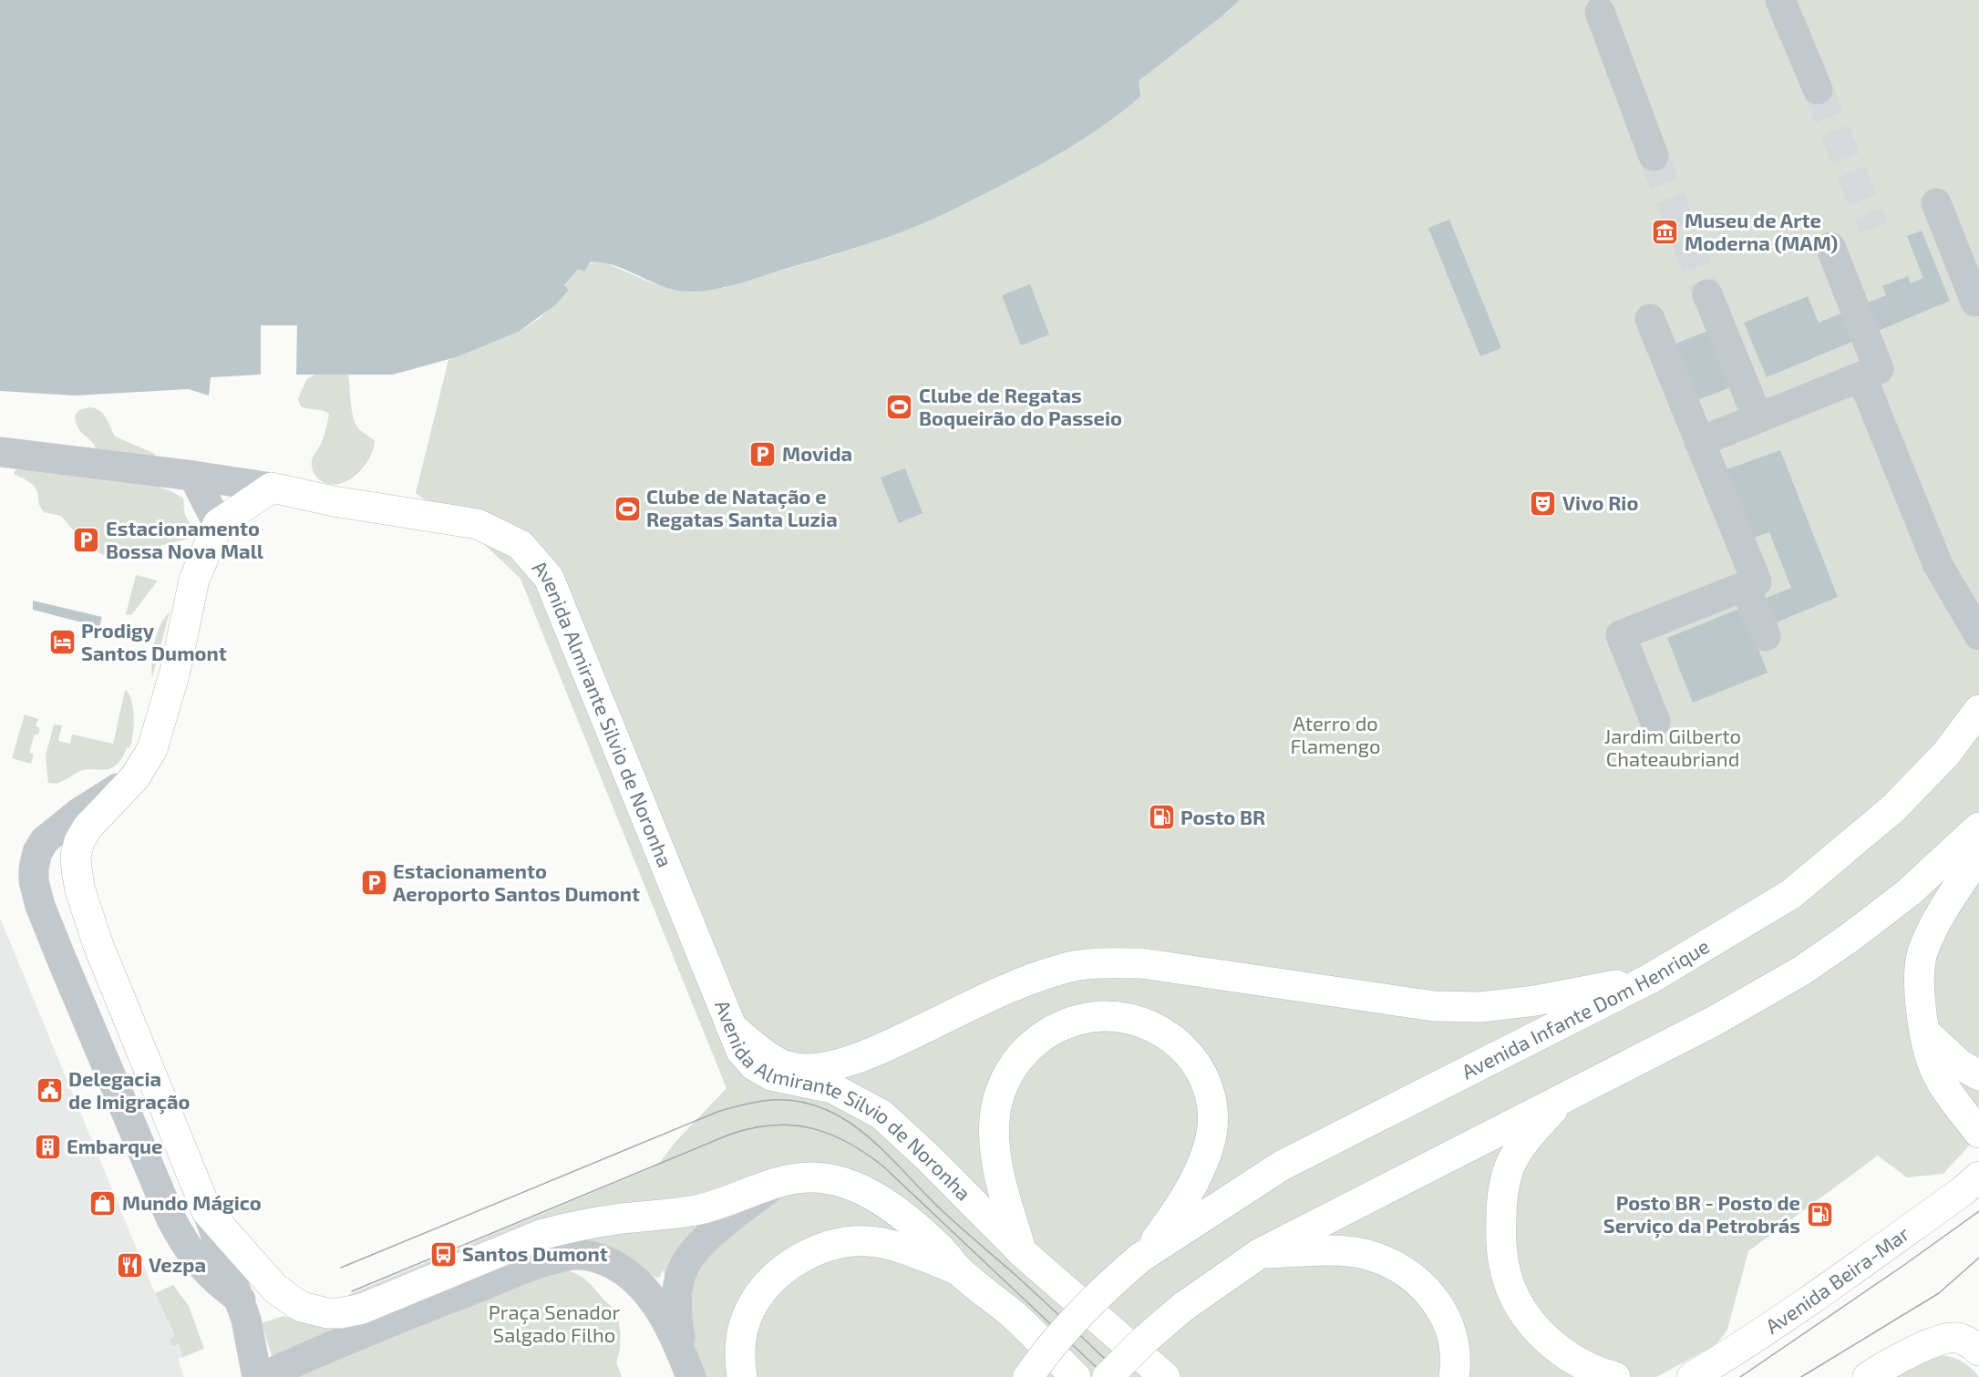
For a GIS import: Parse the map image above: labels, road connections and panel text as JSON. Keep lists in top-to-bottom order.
{
  "streets": {
    "main road": ["Avenida Almirante Silvio de Noronha", "Avenida Infante Dom Henrique", "Avenida Beira-Mar"]
  },
  "parks": ["Aterro do Flamengo", "Jardim Gilberto Chateaubriand", "Praça Senador Salgado Filho"],
  "places": {
    "museum": ["Museu de Arte Moderna (MAM)"],
    "sports": ["Clube de Regatas Boqueirão do Passeio", "Clube de Natação e Regatas Santa Luzia"],
    "parking": ["Movida", "Estacionamento Bossa Nova Mall", "Estacionamento Aeroporto Santos Dumont"],
    "theatre": ["Vivo Rio"],
    "hotel": ["Prodigy Santos Dumont"],
    "fuel station": ["Posto BR", "Posto BR - Posto de Serviço da Petrobrás"],
    "public building": ["Delegacia de Imigração"],
    "building": ["Embarque"],
    "shop": ["Mundo Mágico"],
    "bus stop": ["Santos Dumont"],
    "restaurant": ["Vezpa"]
  }
}
